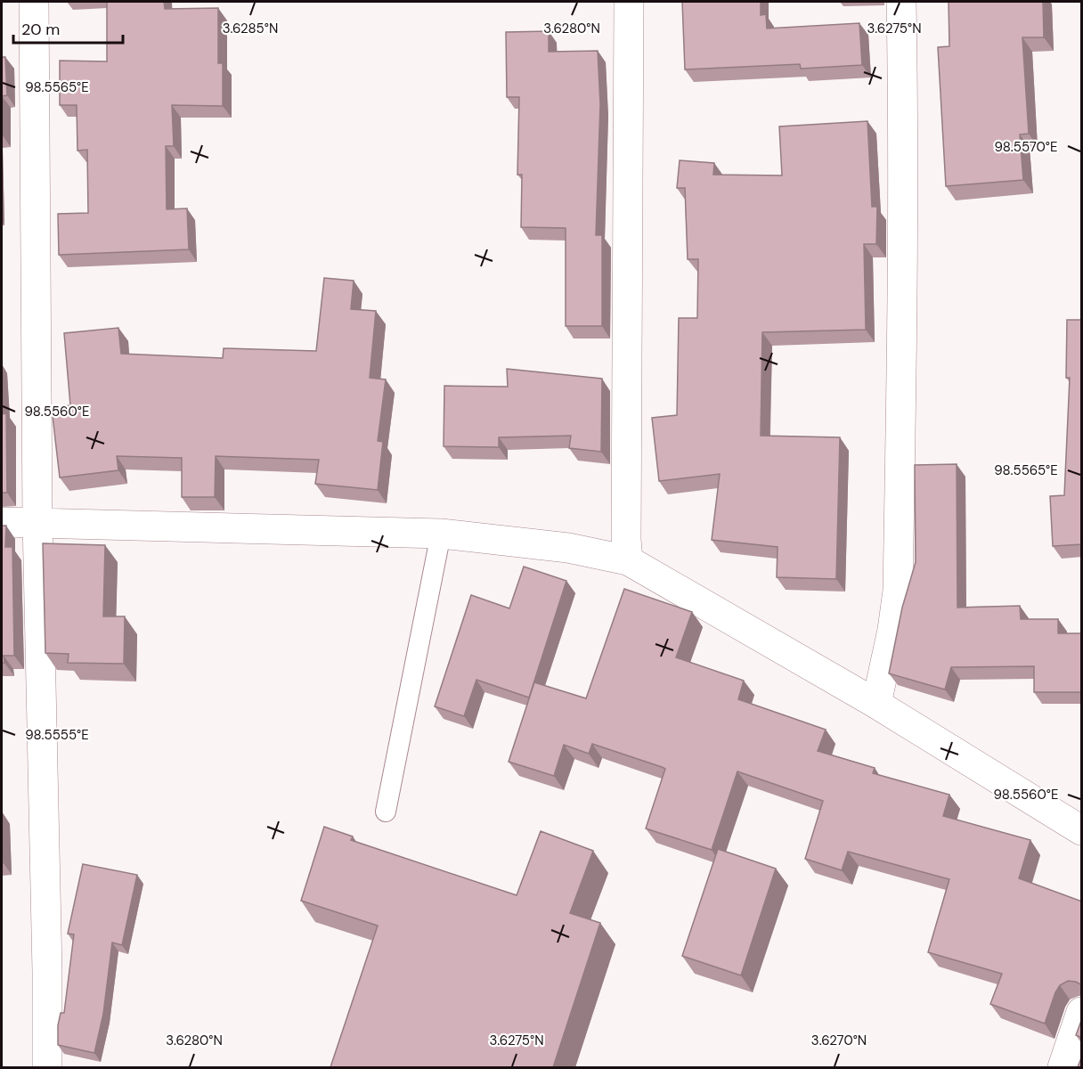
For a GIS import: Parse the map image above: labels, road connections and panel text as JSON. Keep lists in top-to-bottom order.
{
  "scale_bar": "20 m",
  "coordinates": [
    "3.6285°N",
    "3.6280°N",
    "3.6275°N",
    "98.5565°E",
    "98.5570°E",
    "98.5560°E",
    "98.5555°E",
    "3.6270°N"
  ]
}
